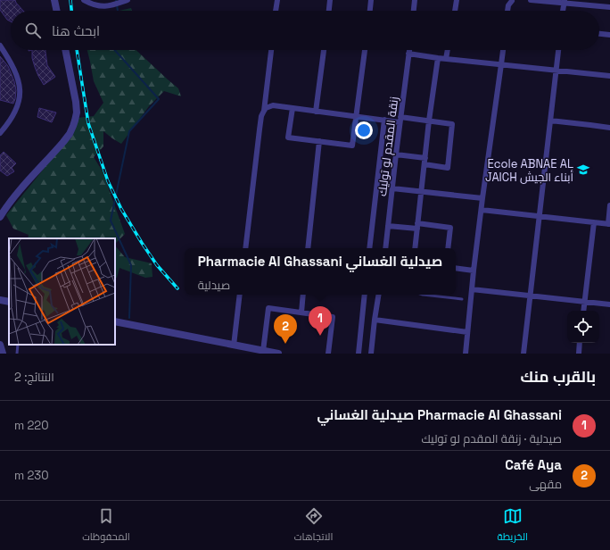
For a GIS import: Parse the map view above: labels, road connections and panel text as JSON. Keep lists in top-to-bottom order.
{
  "streets": {
    "street": ["زنقة المقدم لو توليك"]
  },
  "places": {
    "school or university": ["Ecole ABNAE AL JAICH أبناء الجيش"]
  },
  "page": {
    "search": "ابحث هنا",
    "popup": ["Pharmacie Al Ghassani صيدلية الغساني", "صيدلية"],
    "pins": ["1", "2"],
    "heading": ["بالقرب منك", "النتائج: 2"],
    "list": [
      {
        "mark": "1",
        "name": "Pharmacie Al Ghassani صيدلية الغساني",
        "note": "صيدلية · زنقة المقدم لو توليك",
        "value": "220 m"
      },
      {
        "mark": "2",
        "name": "Café Aya",
        "note": "مقهى",
        "value": "230 m"
      }
    ],
    "nav": ["الخريطة", "الاتجاهات", "المحفوظات"]
  }
}
